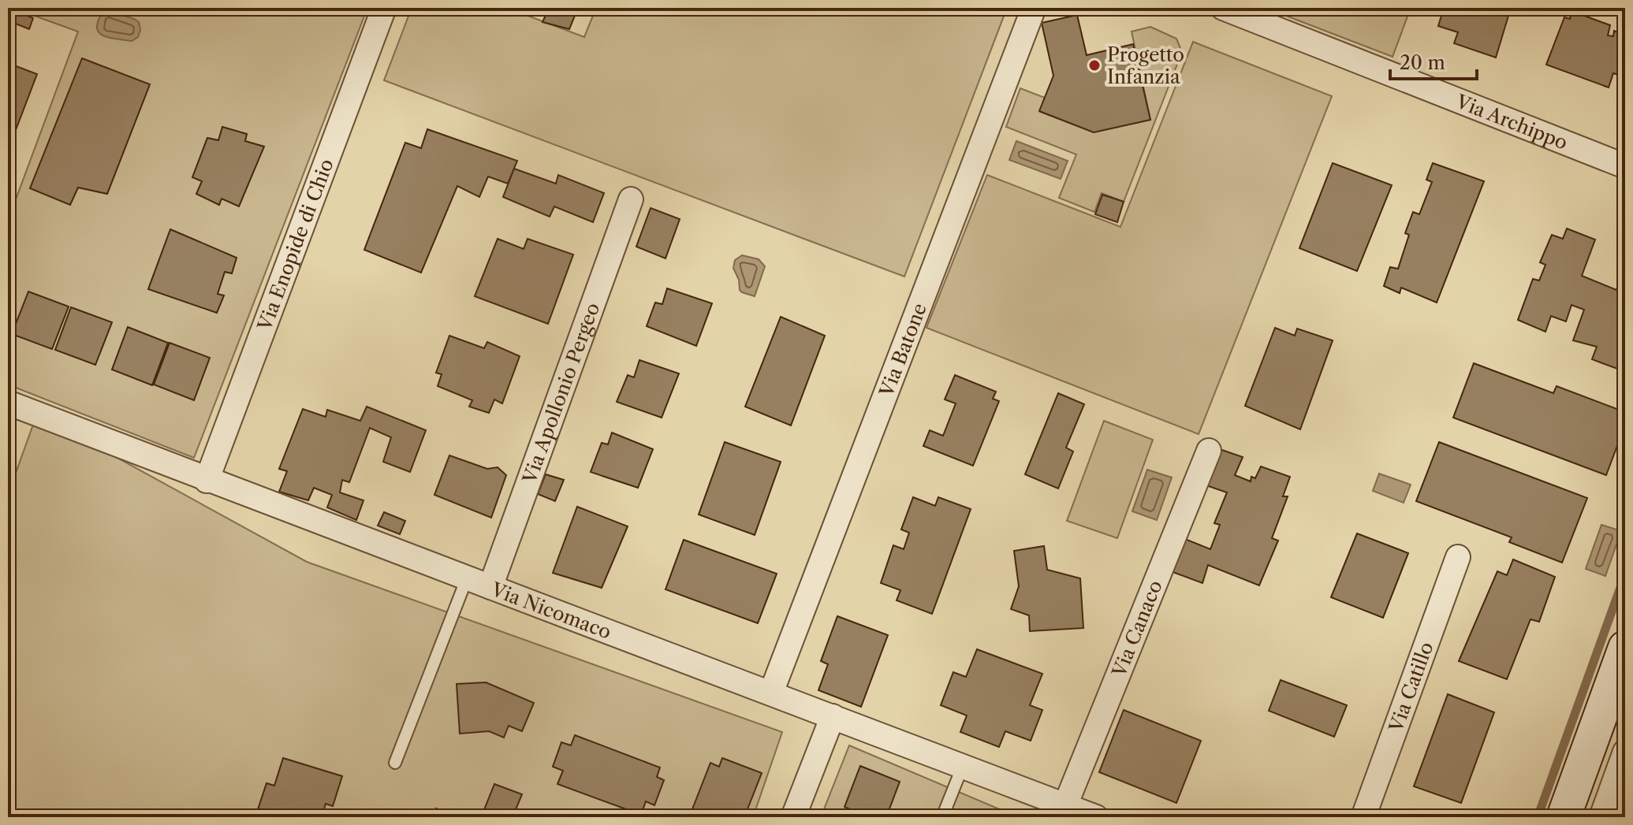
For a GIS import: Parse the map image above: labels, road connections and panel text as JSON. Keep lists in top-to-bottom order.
{
  "streets": {
    "street": [
      "Via Archippo",
      "Via Enopide di Chio",
      "Via Batone",
      "Via Apollonio Pergeo",
      "Via Nicomaco",
      "Via Canaco",
      "Via Catillo"
    ]
  },
  "crossings": [
    ["Via Enopide di Chio", "Via Nicomaco"],
    ["Via Batone", "Via Nicomaco"],
    ["Via Apollonio Pergeo", "Via Nicomaco"],
    ["Via Nicomaco", "Via Canaco"]
  ],
  "places": ["Progetto Infanzia"],
  "scale_bar": "20 m"
}
